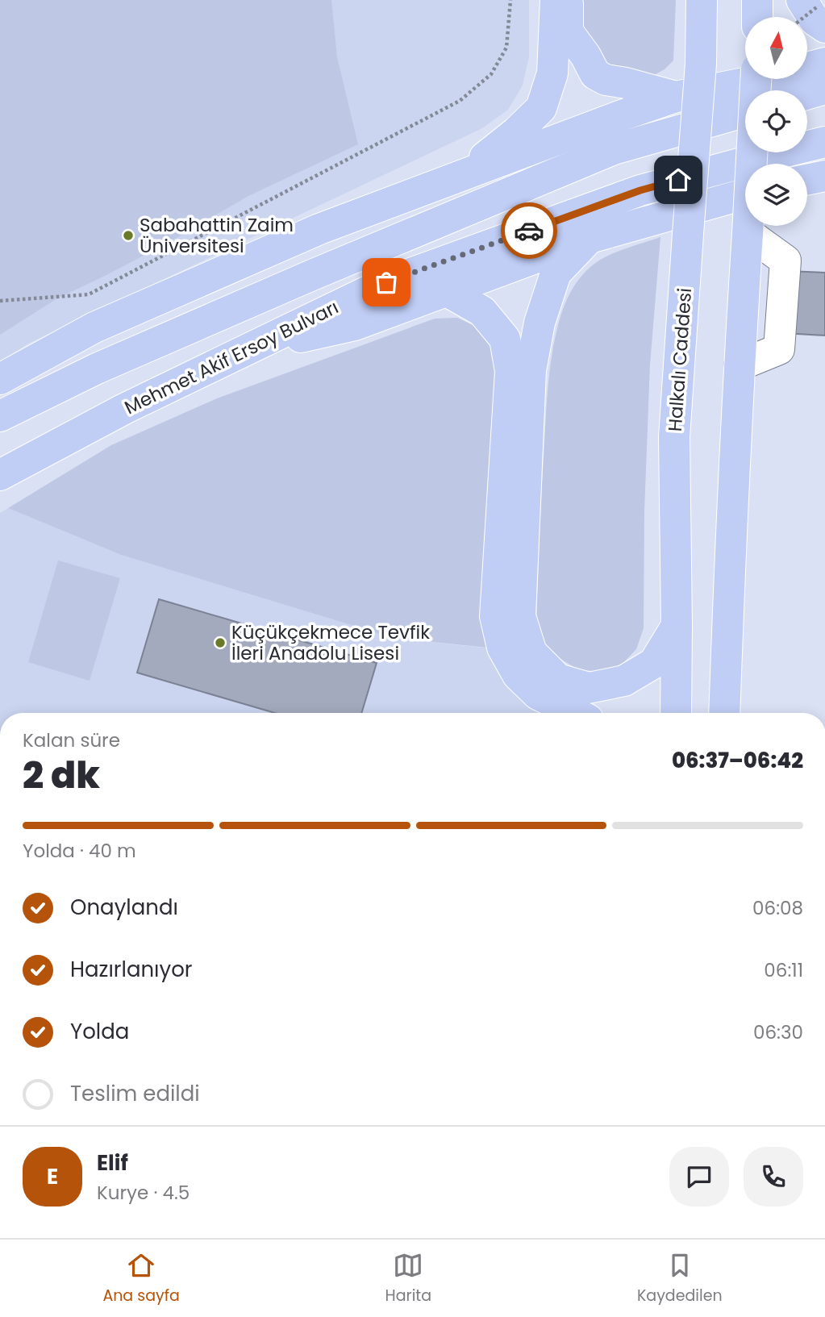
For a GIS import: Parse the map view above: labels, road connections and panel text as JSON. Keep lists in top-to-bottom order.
{
  "streets": {
    "main road": ["Mehmet Akif Ersoy Bulvarı", "Halkalı Caddesi"]
  },
  "places": ["Sabahattin Zaim Üniversitesi", "Küçükçekmece Tevfik İleri Anadolu Lisesi"],
  "north": "top",
  "page": {
    "heading": ["2 dk", "Kalan süre", "06:37–06:42"],
    "panel": ["Elif", "Kurye · 4.5"],
    "bar": "Yolda · 40 m",
    "list": [
      ["Onaylandı", "06:08"],
      ["Hazırlanıyor", "06:11"],
      ["Yolda", "06:30"],
      "Teslim edildi"
    ],
    "round": "E",
    "tabs": ["Ana sayfa", "Harita", "Kaydedilen"]
  }
}
